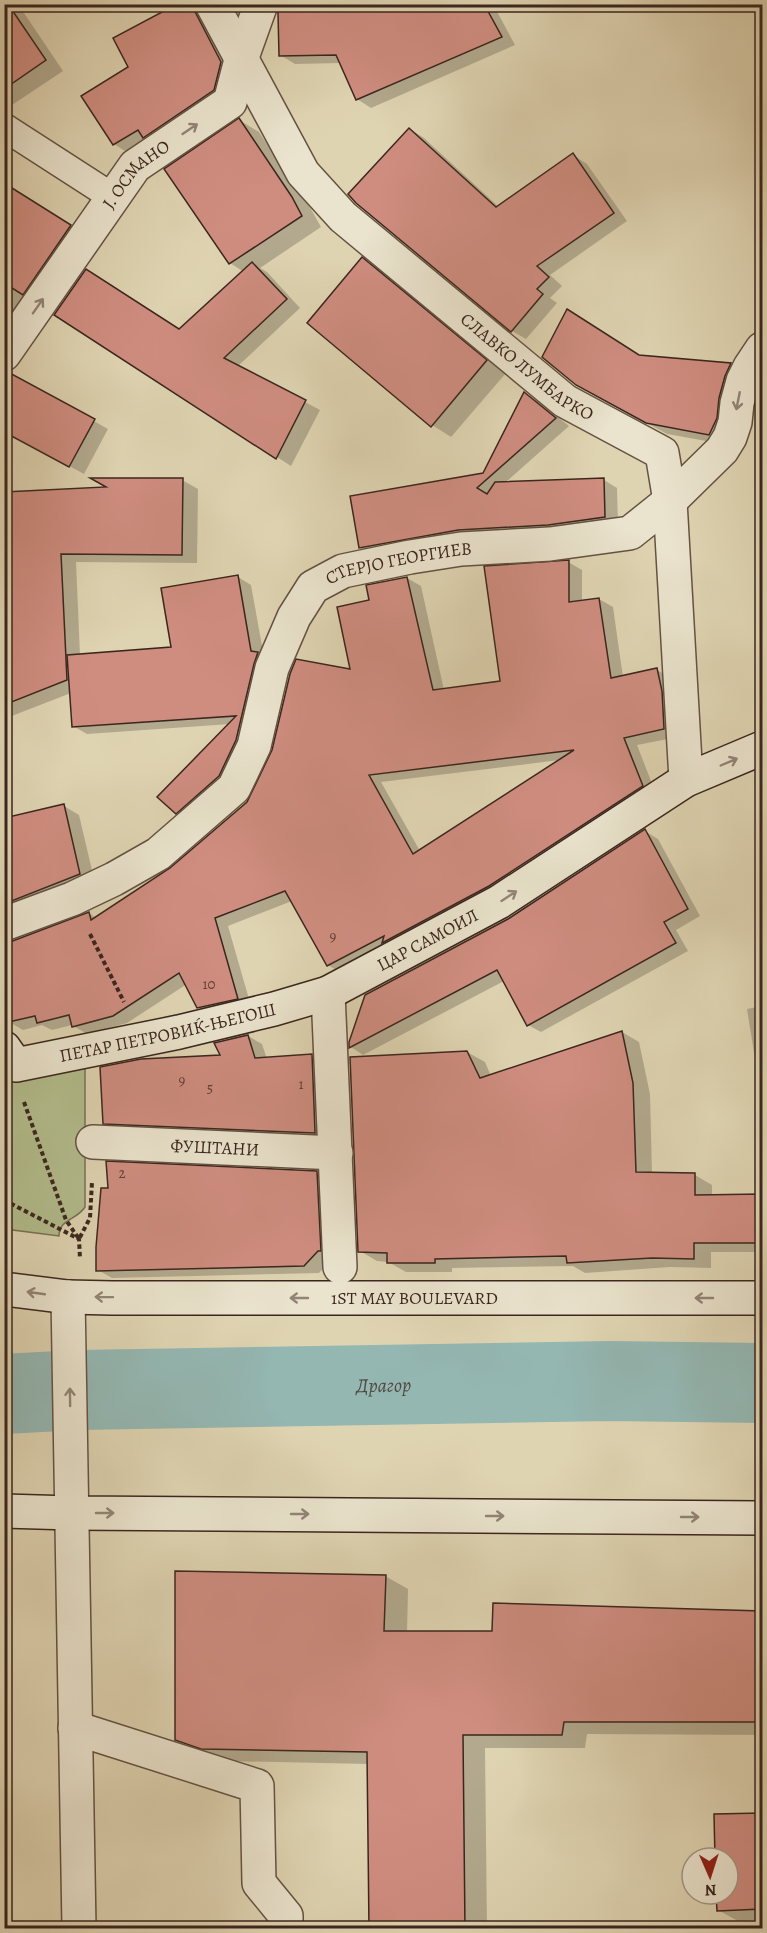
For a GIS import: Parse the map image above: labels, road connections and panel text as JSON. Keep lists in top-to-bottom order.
{
  "streets": {
    "street": [
      "Ј. ОСМАНО",
      "СЛАВКО ЛУМБАРКО",
      "СТЕРЈО ГЕОРГИЕВ",
      "ЦАР САМОИЛ",
      "ПЕТАР ПЕТРОВИЌ-ЊЕГОШ",
      "ФУШТАНИ",
      "1ST MAY BOULEVARD"
    ]
  },
  "crossings": [
    ["Ј. ОСМАНО", "СЛАВКО ЛУМБАРКО"],
    ["СЛАВКО ЛУМБАРКО", "СТЕРЈО ГЕОРГИЕВ"],
    ["СЛАВКО ЛУМБАРКО", "ЦАР САМОИЛ"],
    ["ЦАР САМОИЛ", "ПЕТАР ПЕТРОВИЌ-ЊЕГОШ"]
  ],
  "one_way": ["Ј. ОСМАНО", "ЦАР САМОИЛ"],
  "water": ["Драгор"],
  "house_numbers": [
    "9",
    "10",
    "9",
    "1",
    "5",
    "2"
  ],
  "north": "bottom"
}
